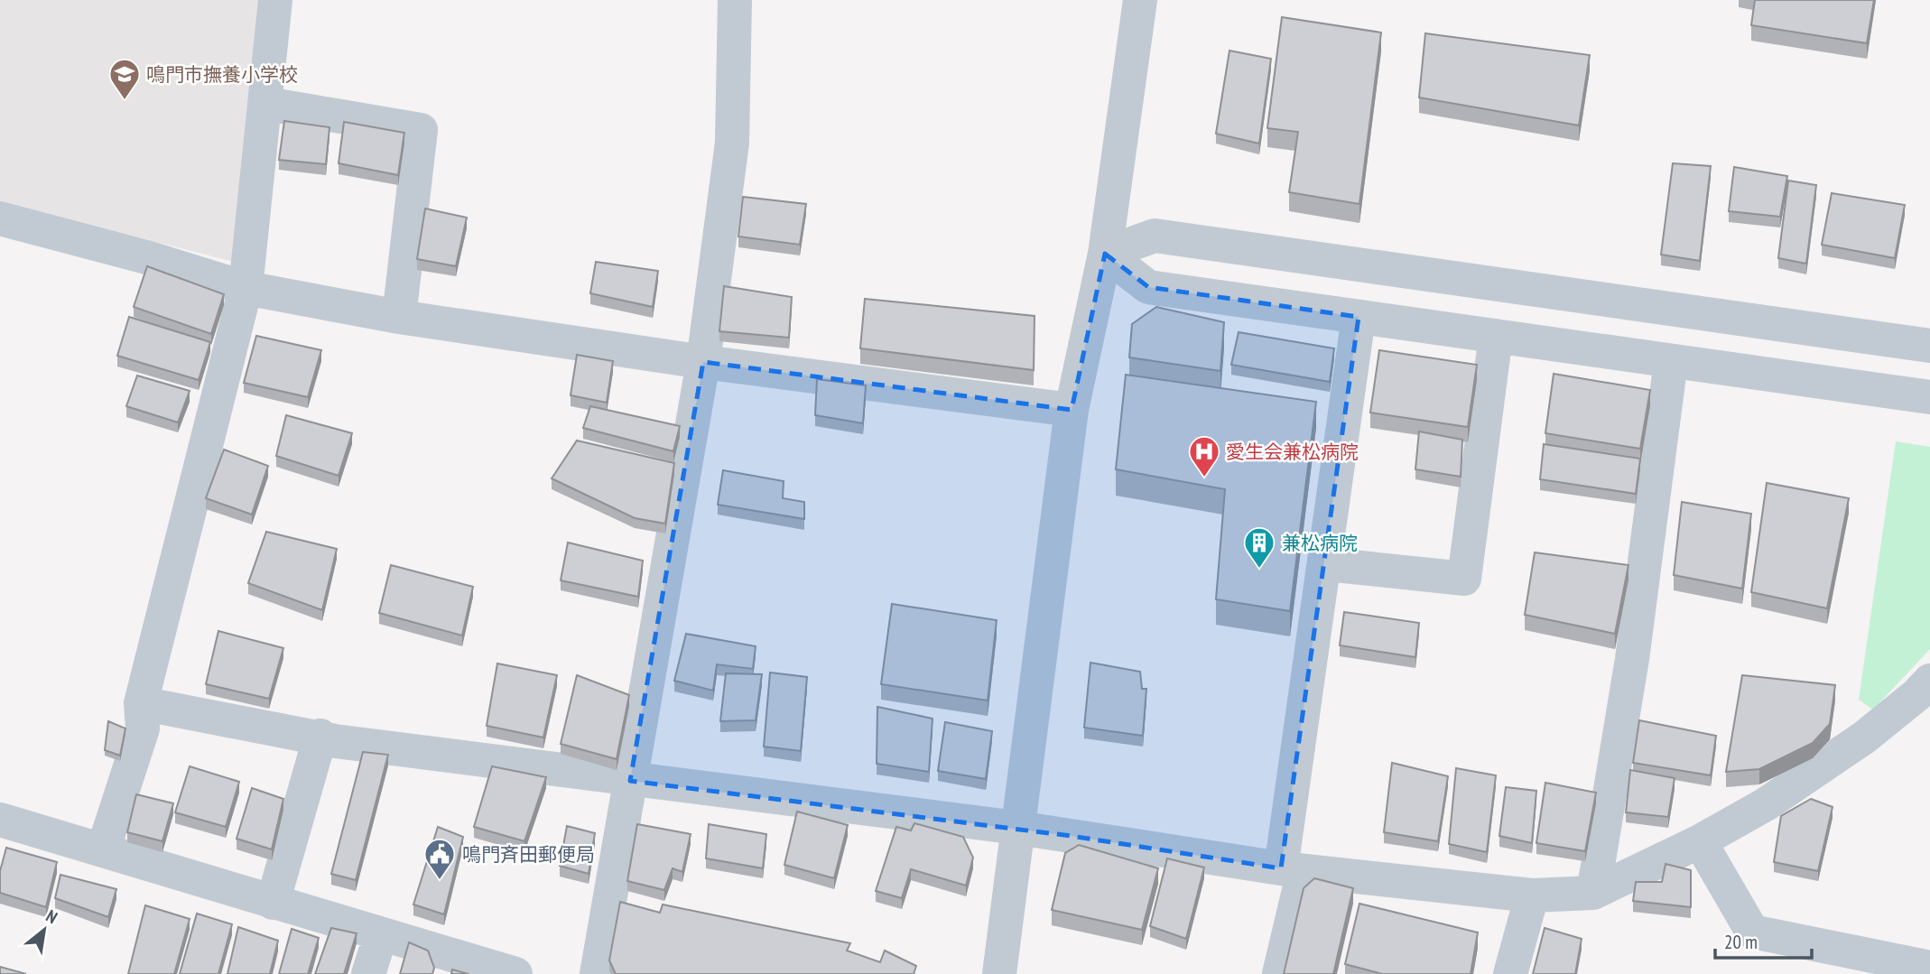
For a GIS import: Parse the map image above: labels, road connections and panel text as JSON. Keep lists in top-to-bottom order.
{
  "places": {
    "school or university": ["鳴門市撫養小学校"],
    "hospital": ["愛生会兼松病院"],
    "building": ["兼松病院"],
    "public building": ["鳴門斉田郵便局"]
  },
  "scale_bar": "20 m",
  "north": "top right"
}
